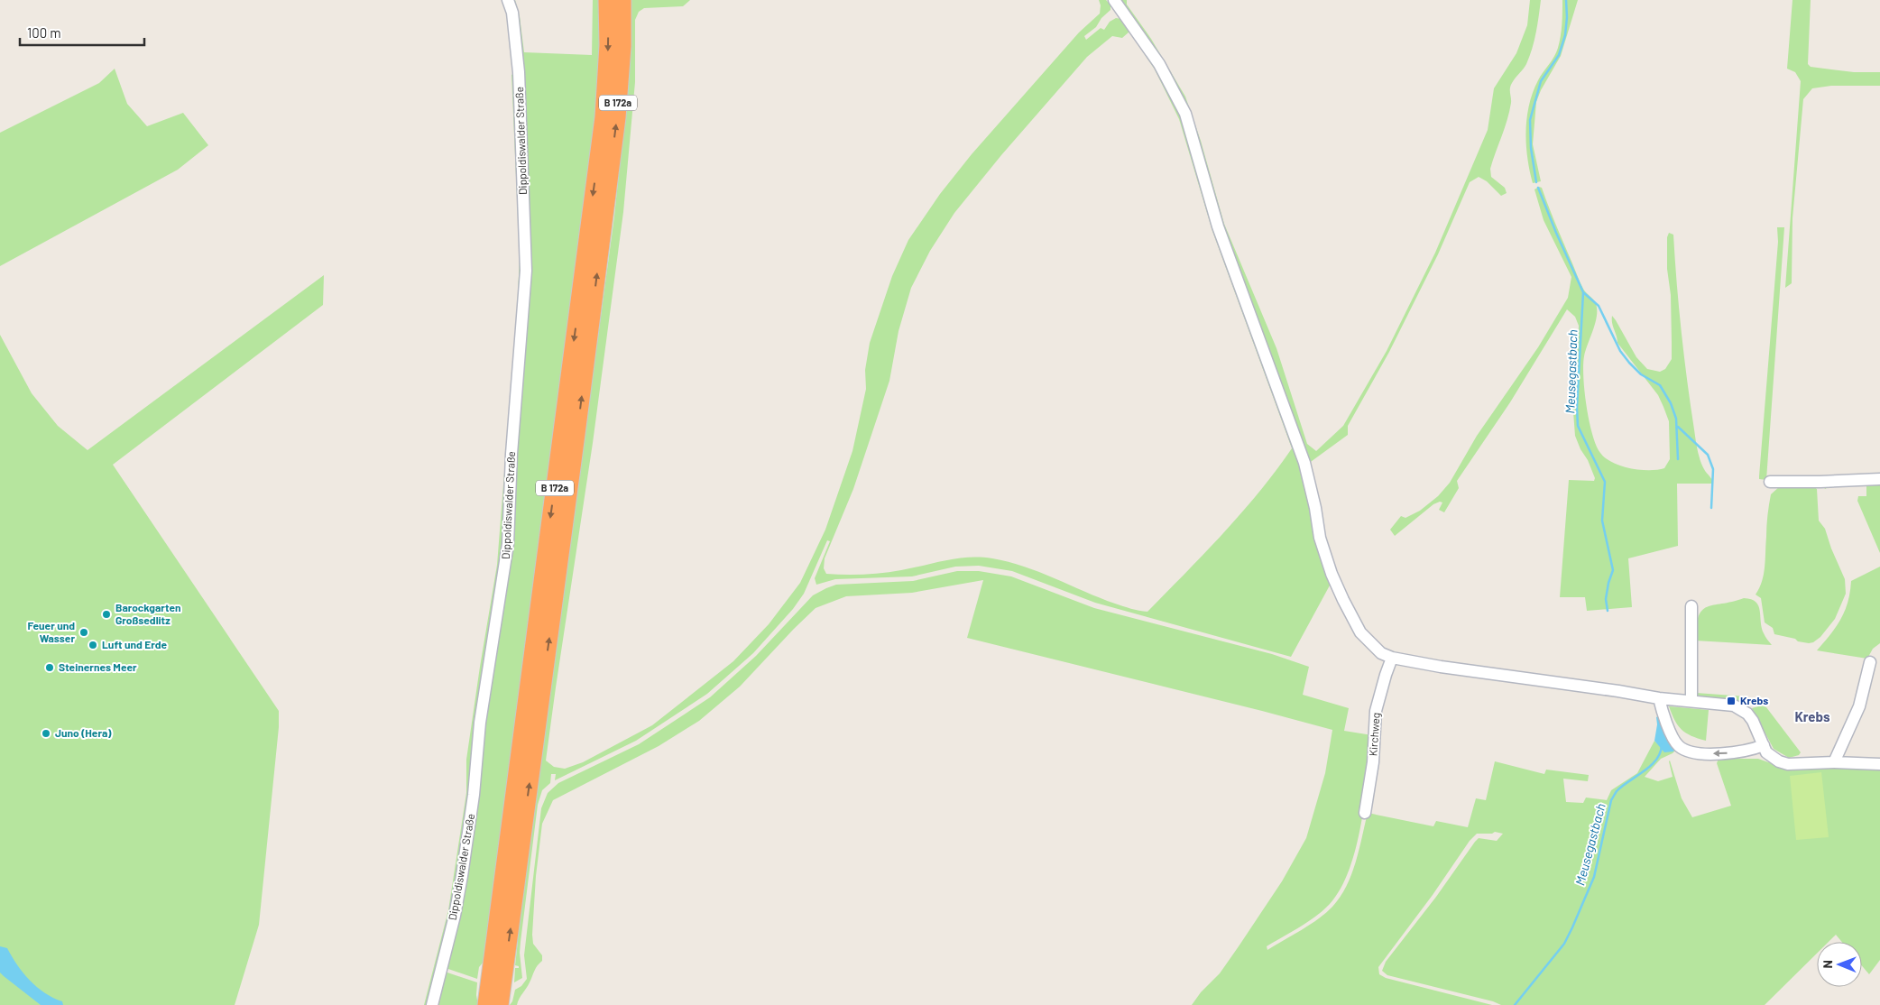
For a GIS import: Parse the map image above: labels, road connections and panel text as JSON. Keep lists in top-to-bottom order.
{
  "streets": {
    "highway": ["B 172a"],
    "street": ["Dippoldiswalder Straße", "Kirchweg"]
  },
  "districts": ["Krebs"],
  "water": ["Meusegastbach"],
  "places": {
    "other": [
      "Barockgarten Großsedlitz",
      "Feuer und Wasser",
      "Luft und Erde",
      "Steinernes Meer",
      "Juno (Hera)"
    ],
    "transit": ["Krebs"]
  },
  "scale_bar": "100 m",
  "north": "left"
}
